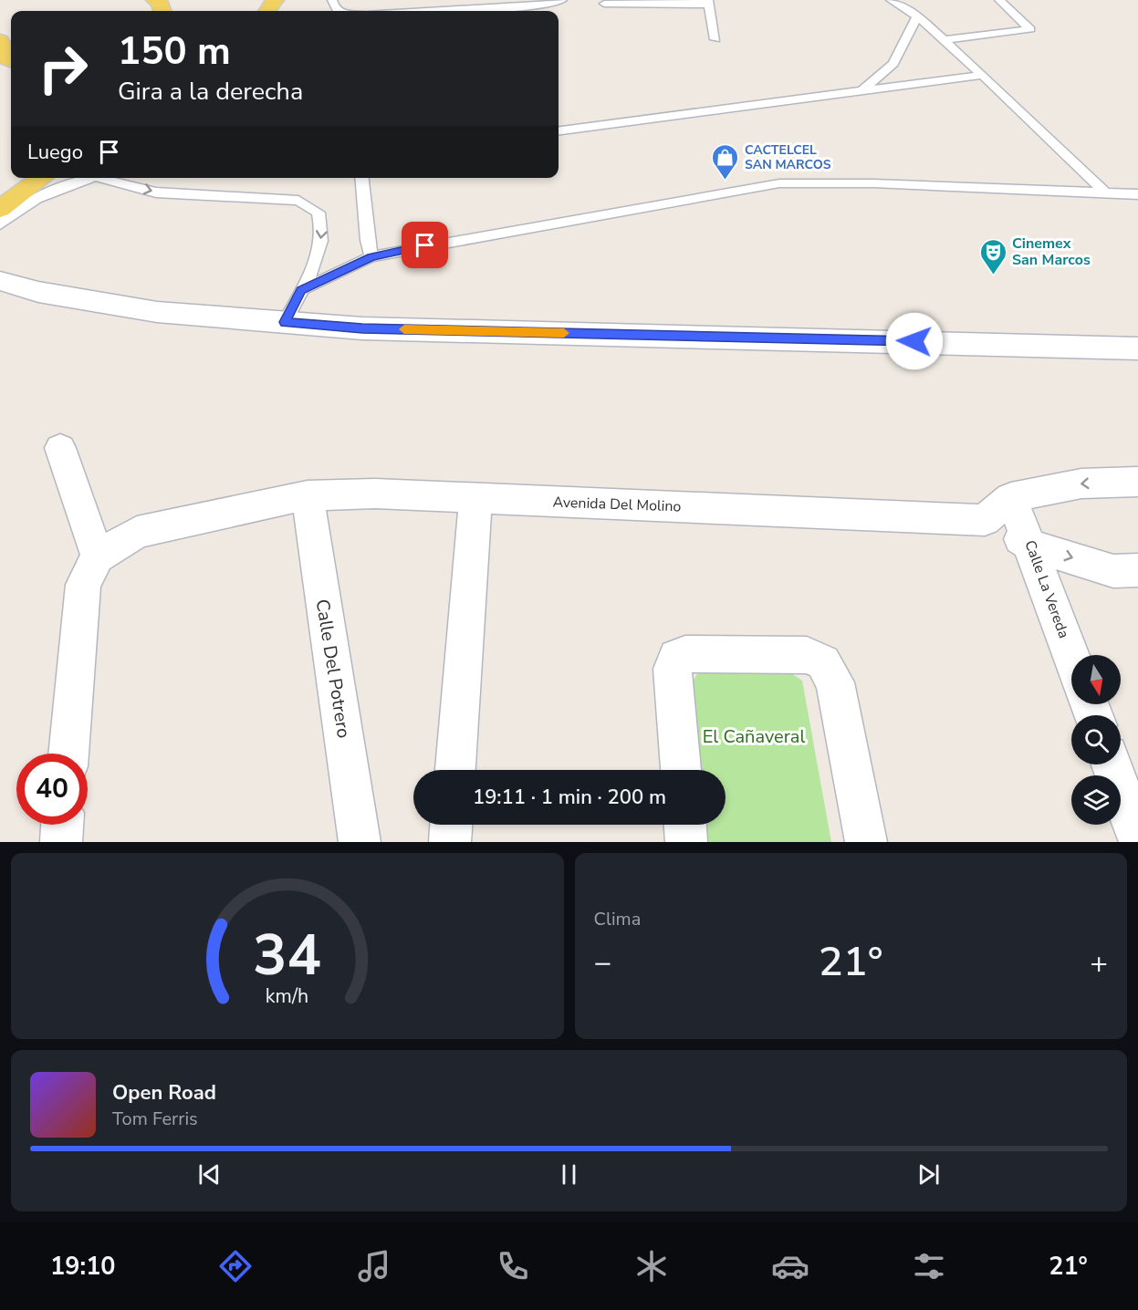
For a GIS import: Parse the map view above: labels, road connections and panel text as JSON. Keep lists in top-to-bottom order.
{
  "streets": {
    "street": ["Avenida Del Molino", "Calle La Vereda", "Calle Del Potrero"]
  },
  "crossings": [
    ["Avenida Del Molino", "Calle Del Potrero"]
  ],
  "parks": ["El Cañaveral"],
  "places": {
    "shop": ["CACTELCEL SAN MARCOS"],
    "theatre": ["Cinemex San Marcos"]
  },
  "north": "bottom",
  "page": {
    "turn": ["150 m", "Gira a la derecha"],
    "then": "Luego",
    "limit": "40",
    "trip": "19:11 · 1 min · 200 m",
    "tile": "Clima",
    "heat": ["−", "21°", "+"],
    "song": ["Open Road", "Tom Ferris"],
    "tabs": ["19:10", "21°"],
    "gauge": ["34", "km/h"]
  }
}
